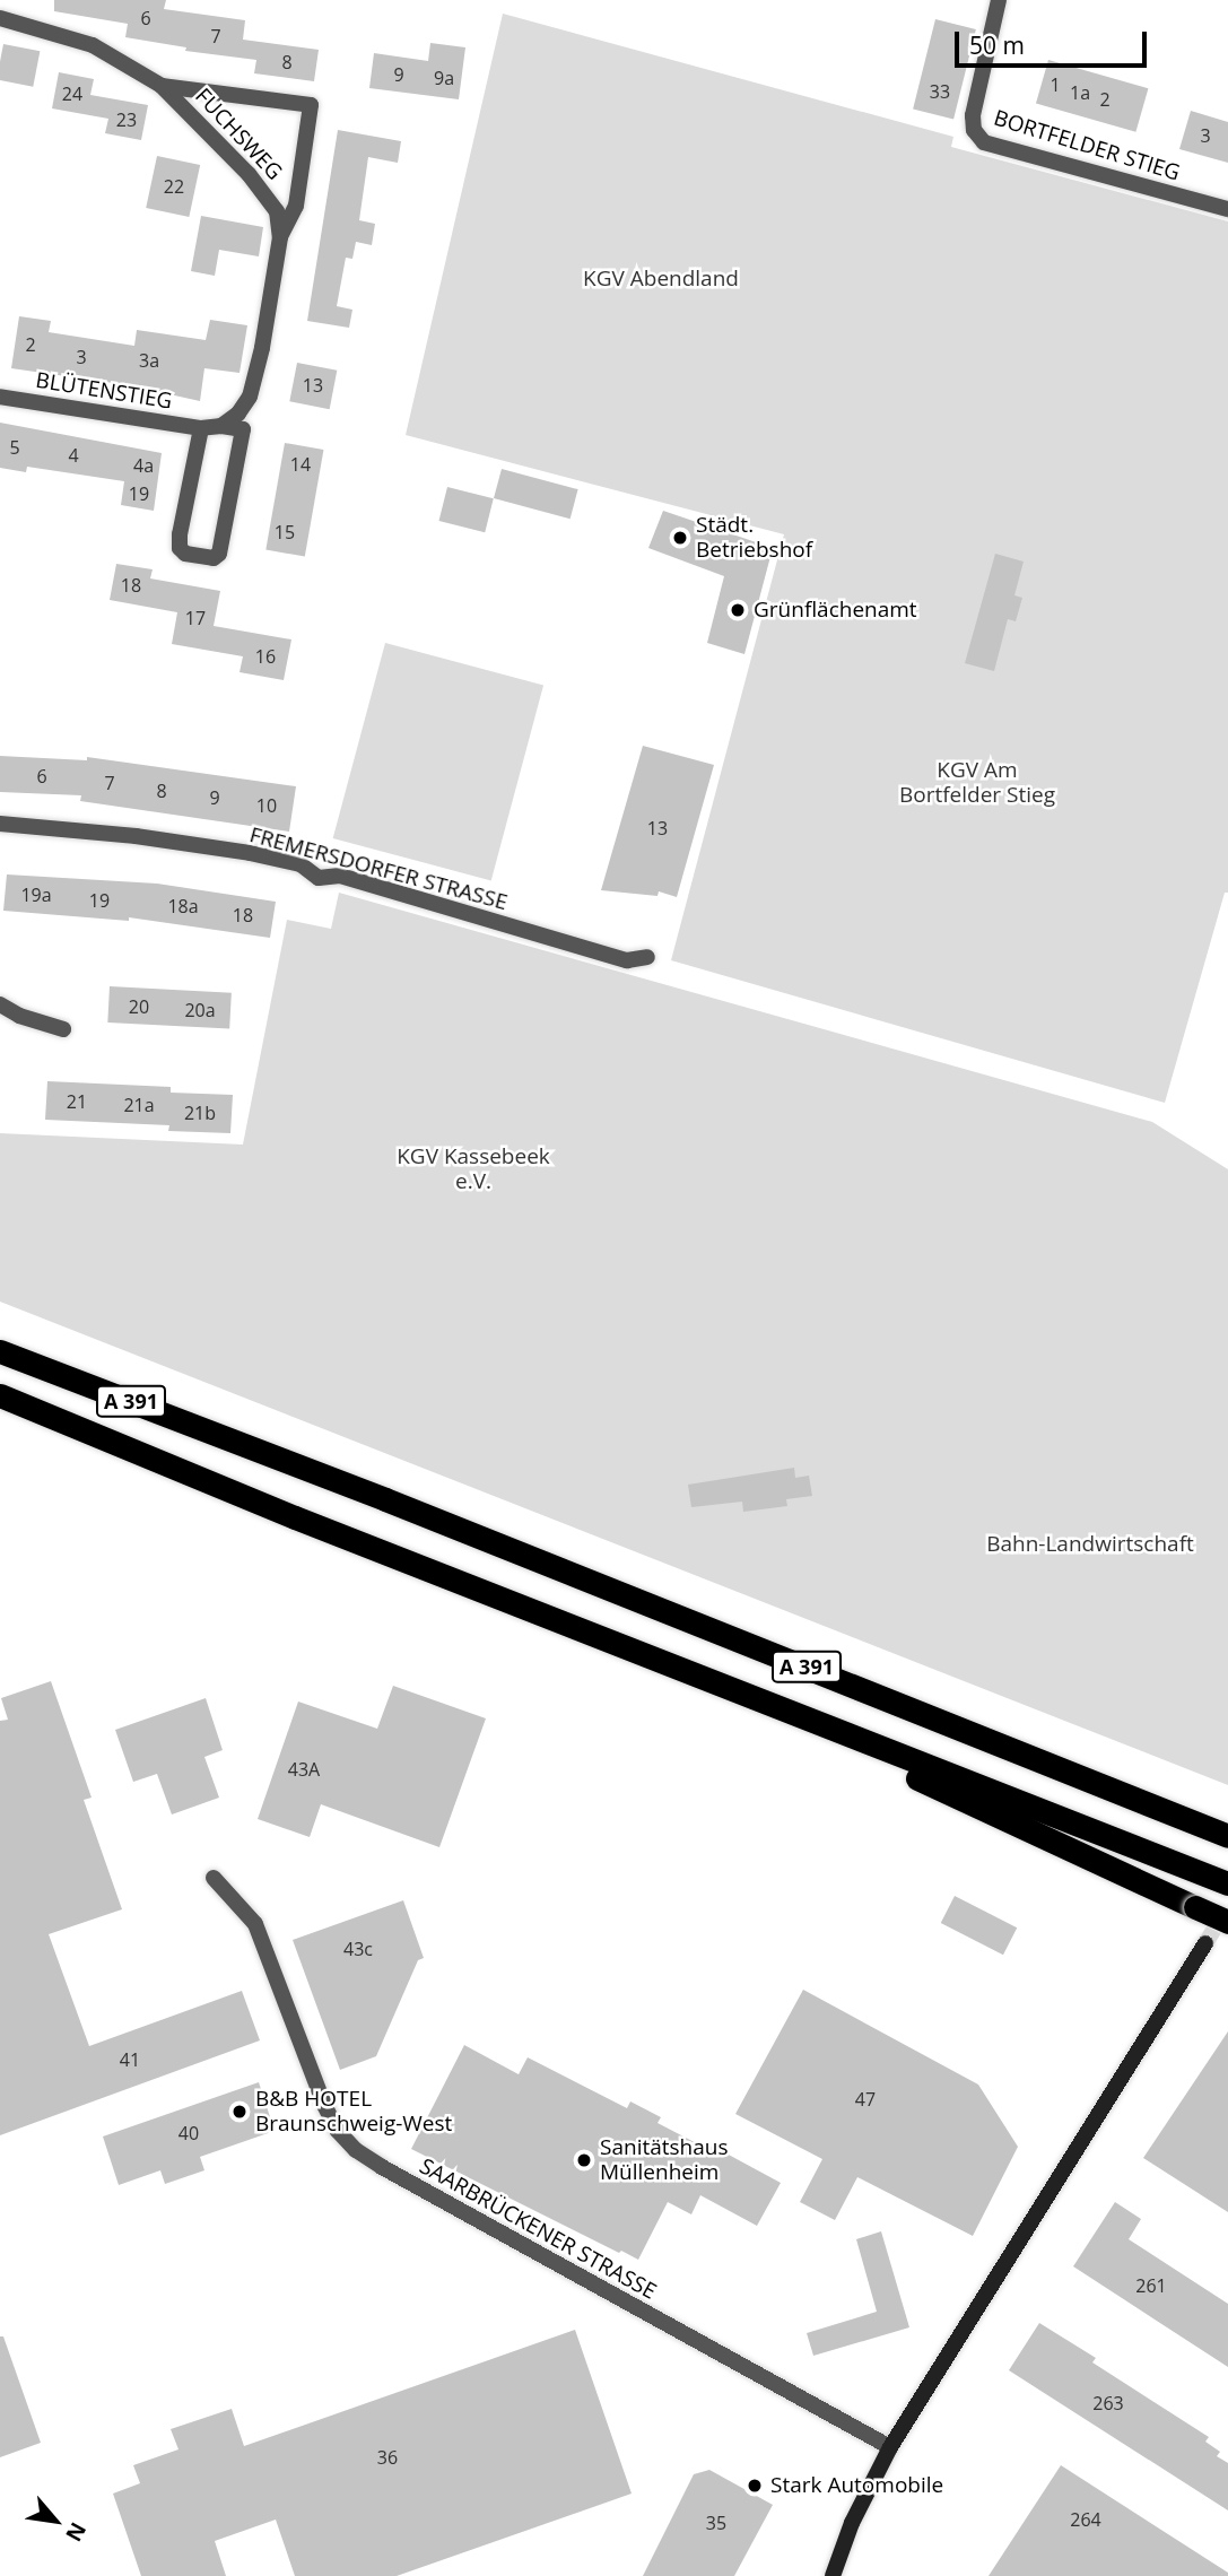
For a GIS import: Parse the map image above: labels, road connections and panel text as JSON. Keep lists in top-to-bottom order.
{
  "streets": {
    "highway": ["A 391"],
    "street": [
      "FUCHSWEG",
      "BORTFELDER STIEG",
      "BLÜTENSTIEG",
      "FREMERSDORFER STRASSE",
      "SAARBRÜCKENER STRASSE"
    ]
  },
  "parks": [
    "KGV Abendland",
    "KGV Am Bortfelder Stieg",
    "KGV Kassebeek e.V.",
    "Bahn-Landwirtschaft"
  ],
  "places": [
    "Städt. Betriebshof",
    "Grünflächenamt",
    "B&B HOTEL Braunschweig-West",
    "Sanitätshaus Müllenheim",
    "Stark Automobile"
  ],
  "house_numbers": [
    "6",
    "7",
    "8",
    "9",
    "9a",
    "1",
    "33",
    "1a",
    "24",
    "2",
    "23",
    "3",
    "22",
    "2",
    "3",
    "3a",
    "13",
    "5",
    "4",
    "14",
    "4a",
    "19",
    "15",
    "18",
    "17",
    "16",
    "6",
    "7",
    "8",
    "9",
    "10",
    "13",
    "19a",
    "19",
    "18a",
    "18",
    "20",
    "20a",
    "21",
    "21a",
    "21b",
    "43A",
    "43c",
    "41",
    "47",
    "40",
    "261",
    "263",
    "36",
    "264",
    "35"
  ],
  "scale_bar": "50 m",
  "north": "bottom right"
}
